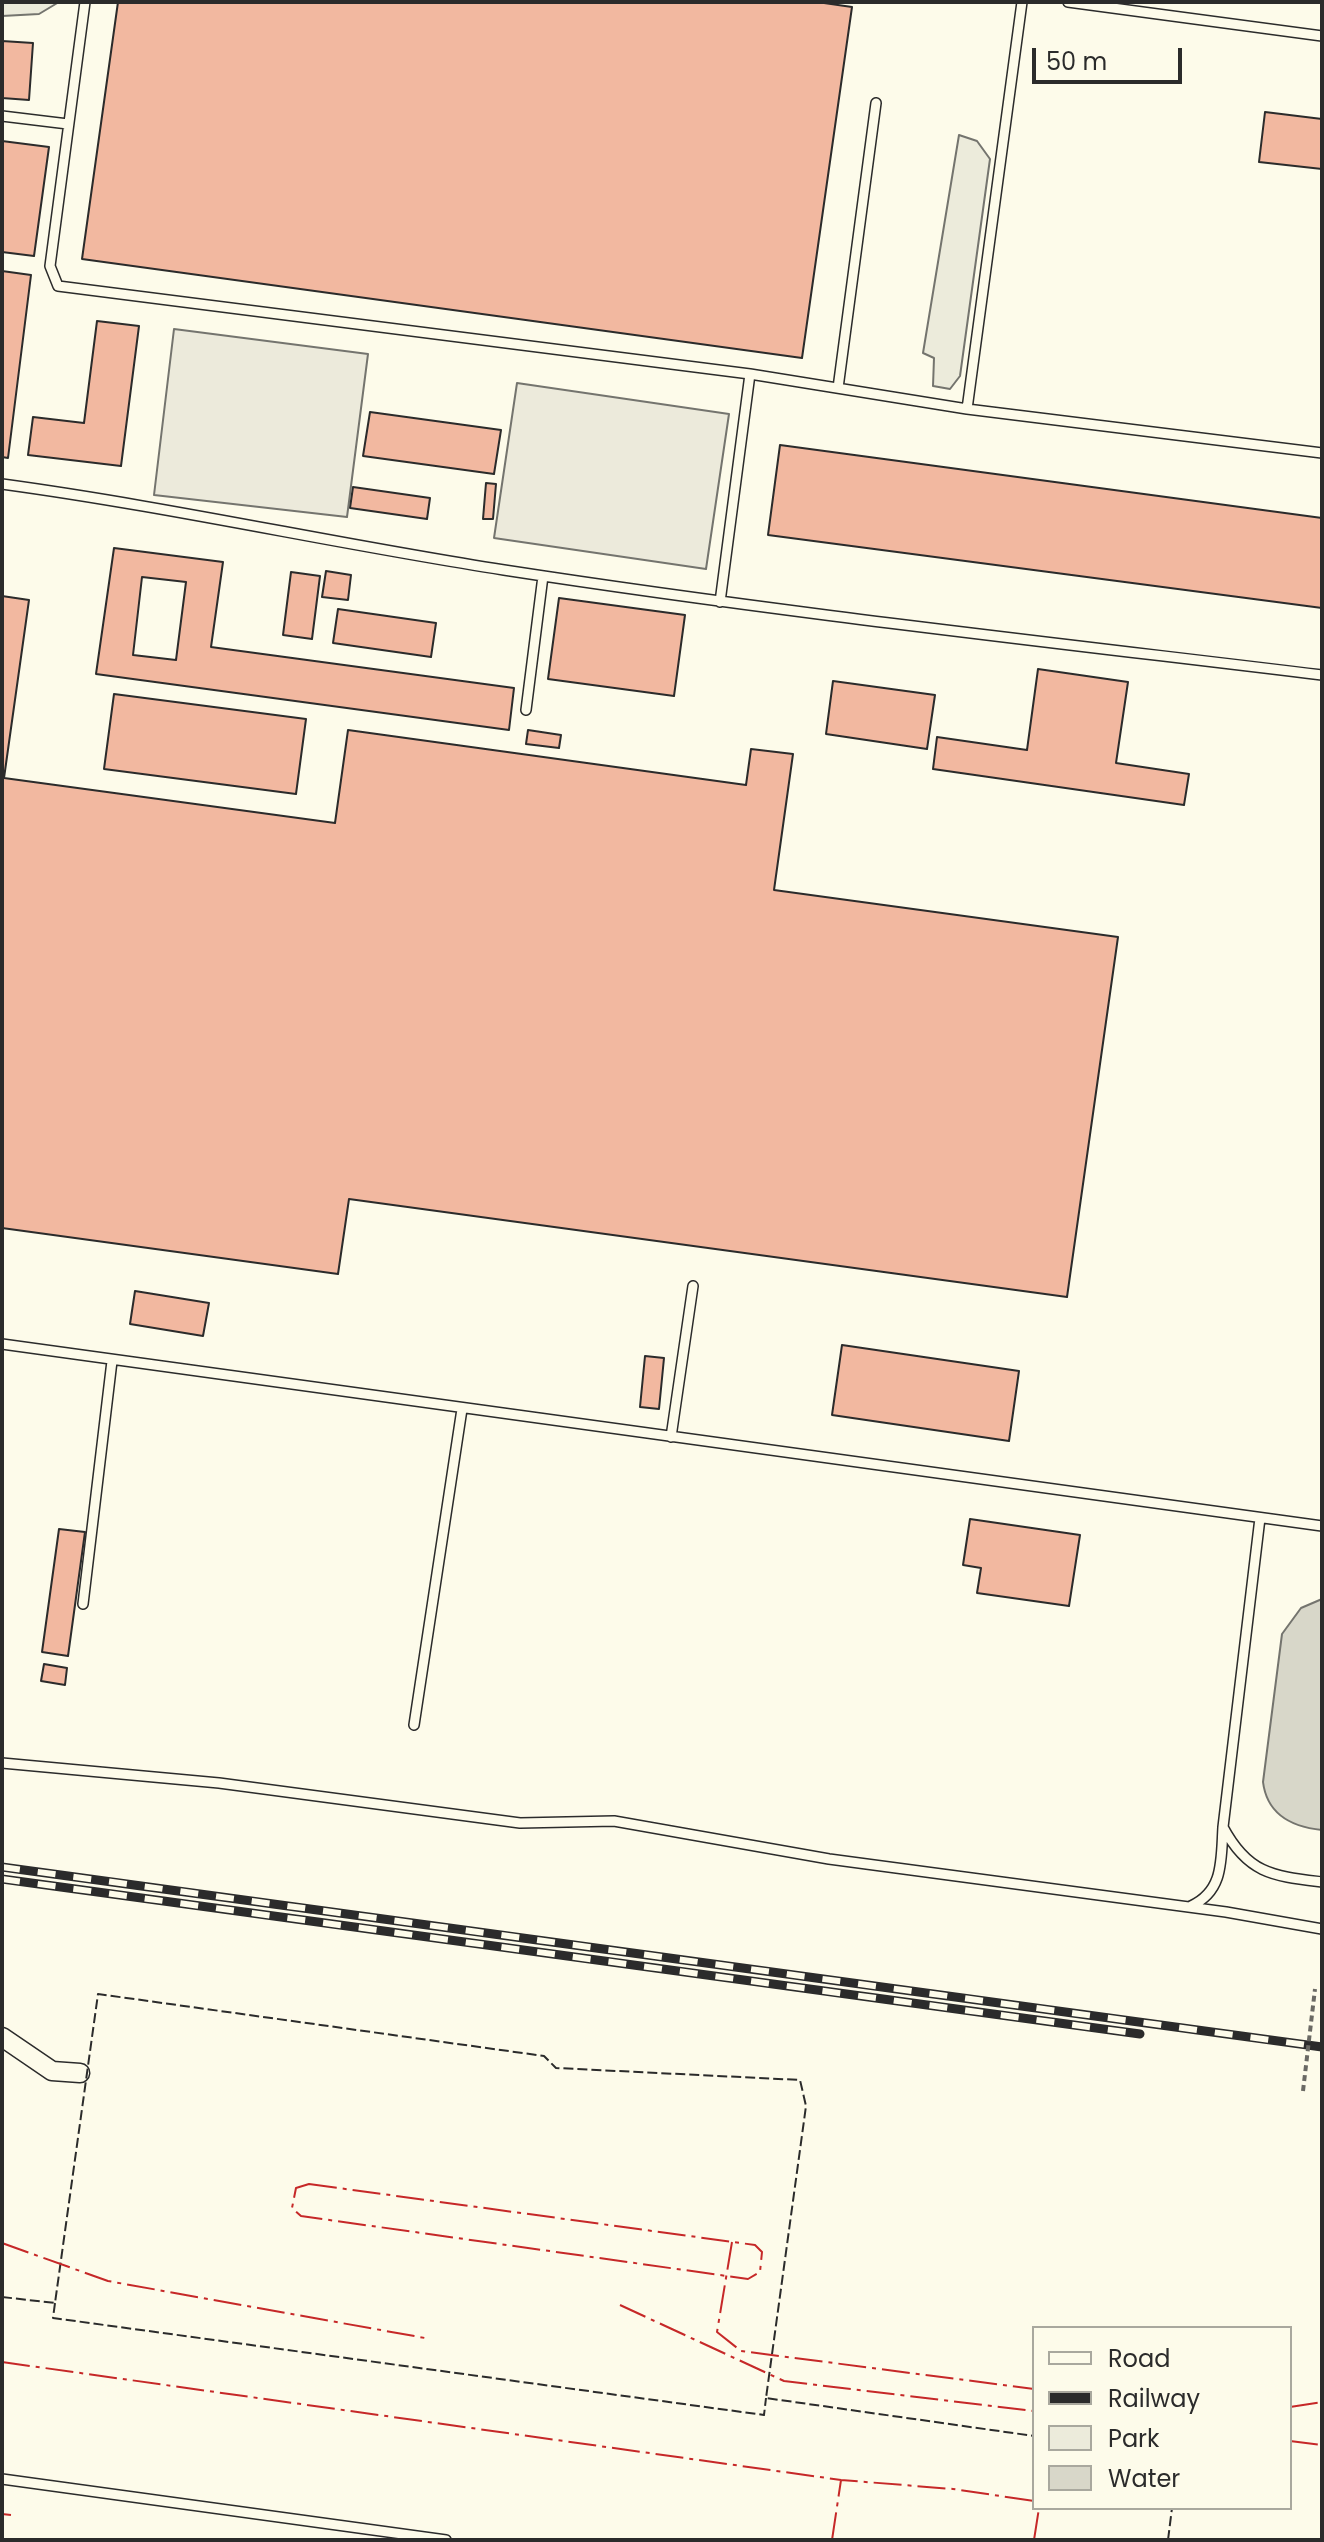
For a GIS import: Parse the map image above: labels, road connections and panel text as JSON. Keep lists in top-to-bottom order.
{
  "legend": [
    "Road",
    "Railway",
    "Park",
    "Water"
  ],
  "scale_bar": "50 m"
}
